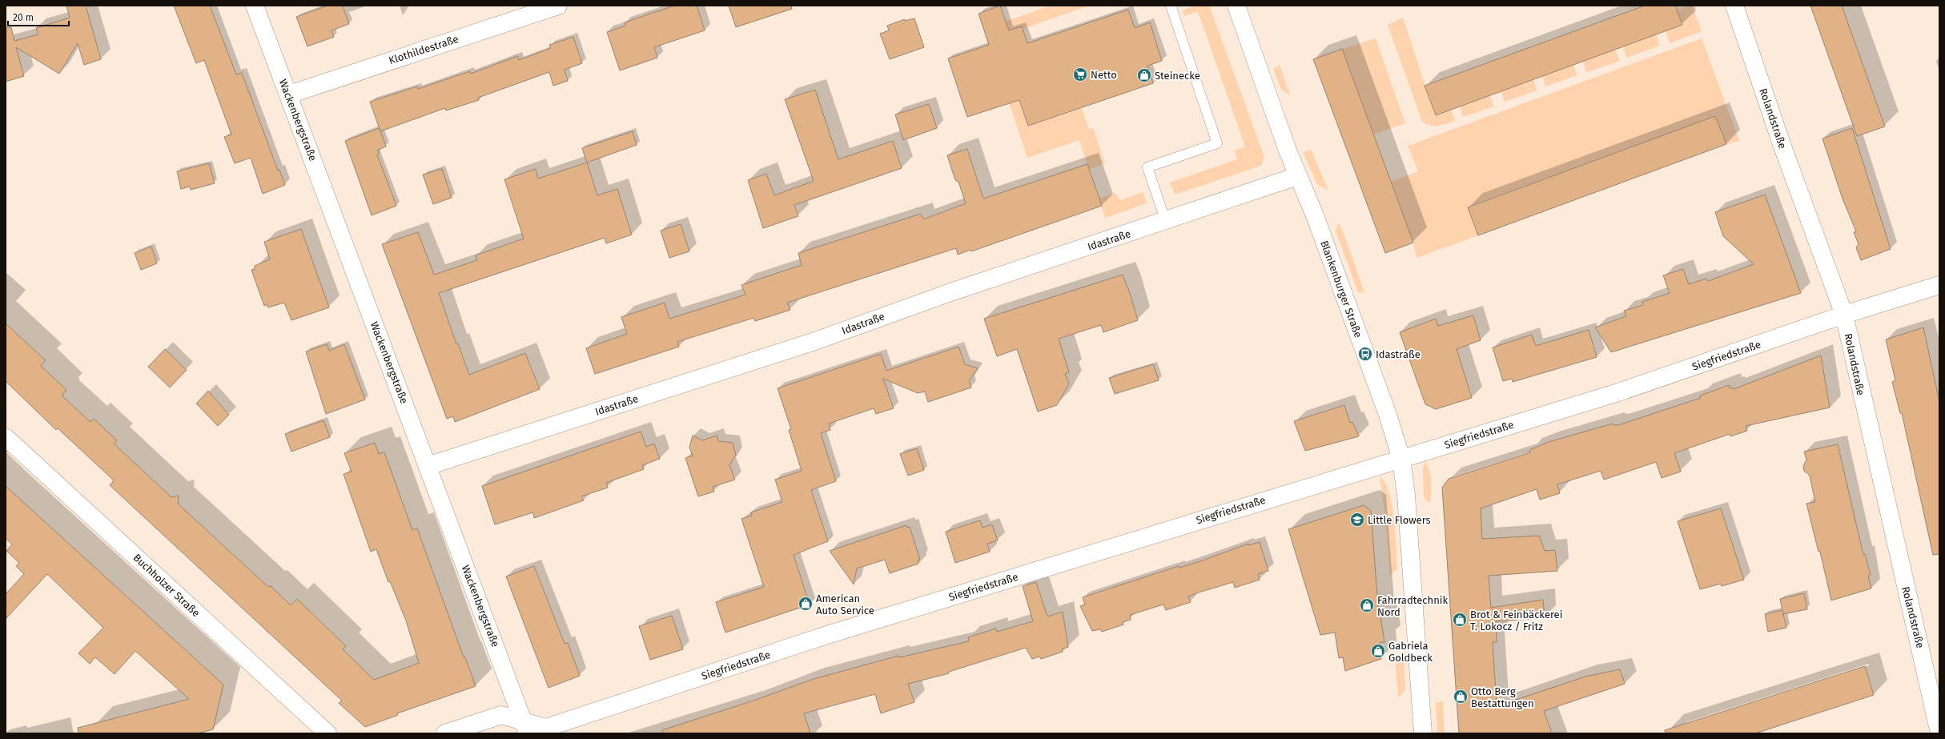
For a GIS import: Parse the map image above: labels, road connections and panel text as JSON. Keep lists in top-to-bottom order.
{
  "streets": {
    "street": [
      "Klothildestraße",
      "Rolandstraße",
      "Wackenbergstraße",
      "Idastraße",
      "Blankenburger Straße",
      "Siegfriedstraße",
      "Buchholzer Straße"
    ]
  },
  "crossings": [
    ["Klothildestraße", "Wackenbergstraße"],
    ["Rolandstraße", "Siegfriedstraße"],
    ["Wackenbergstraße", "Idastraße"],
    ["Wackenbergstraße", "Siegfriedstraße"],
    ["Idastraße", "Blankenburger Straße"],
    ["Blankenburger Straße", "Siegfriedstraße"]
  ],
  "places": {
    "supermarket": ["Netto"],
    "shop": [
      "Steinecke",
      "American Auto Service",
      "Fahrradtechnik Nord",
      "Brot & Feinbäckerei T. Lokocz / Fritz",
      "Gabriela Goldbeck",
      "Otto Berg Bestattungen"
    ],
    "bus stop": ["Idastraße"],
    "school or university": ["Little Flowers"]
  },
  "scale_bar": "20 m"
}
